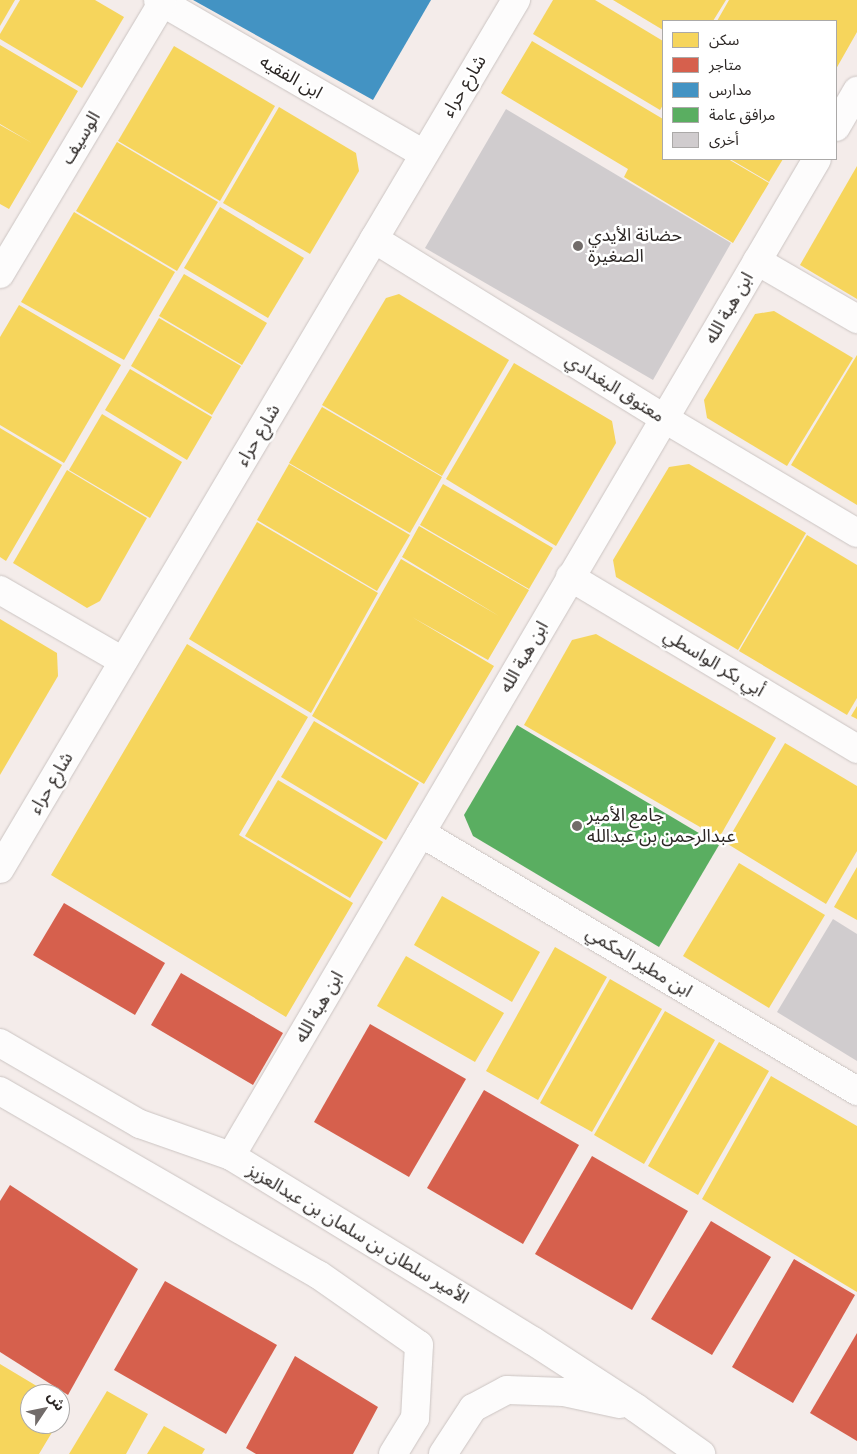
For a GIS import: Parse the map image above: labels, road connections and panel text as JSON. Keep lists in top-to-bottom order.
{
  "streets": {
    "street": [
      "ابن الفقيه",
      "شارع حراء",
      "الوسيف",
      "ابن هبة الله",
      "معتوق البغدادي",
      "أبي بكر الواسطي",
      "ابن مطير الحكمي",
      "الأمير سلطان بن سلمان بن عبدالعزيز"
    ]
  },
  "crossings": [
    ["ابن الفقيه", "شارع حراء"],
    ["ابن الفقيه", "الوسيف"],
    ["شارع حراء", "معتوق البغدادي"],
    ["ابن هبة الله", "معتوق البغدادي"],
    ["ابن هبة الله", "أبي بكر الواسطي"],
    ["ابن هبة الله", "ابن مطير الحكمي"],
    ["ابن هبة الله", "الأمير سلطان بن سلمان بن عبدالعزيز"]
  ],
  "places": ["حضانة الأيدي الصغيرة", "جامع الأمير عبدالرحمن بن عبدالله"],
  "legend": [
    "سكن",
    "متاجر",
    "مدارس",
    "مرافق عامة",
    "أخرى"
  ],
  "north": "top right"
}
